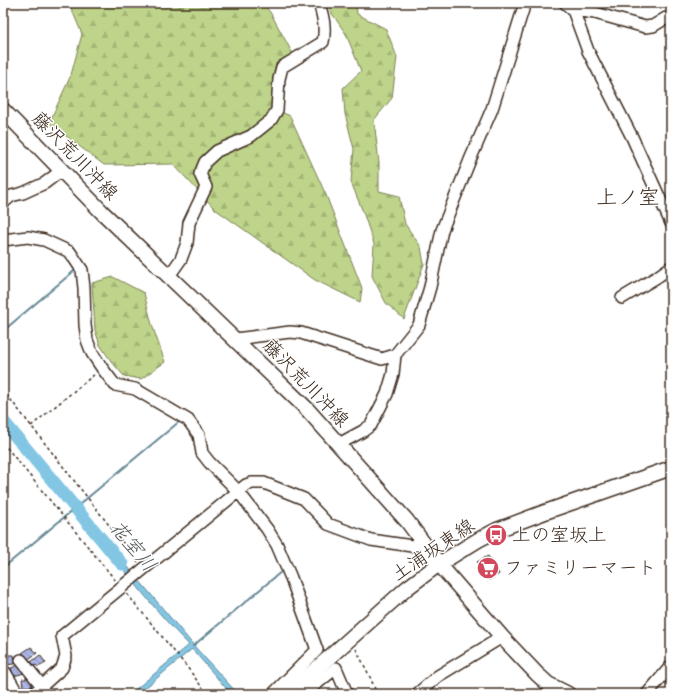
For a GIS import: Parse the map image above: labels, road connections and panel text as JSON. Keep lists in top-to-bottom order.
{
  "streets": {
    "main road": ["藤沢荒川沖線", "土浦坂東線"]
  },
  "crossings": [
    ["藤沢荒川沖線", "土浦坂東線"]
  ],
  "districts": ["上ノ室"],
  "water": ["花室川"],
  "places": {
    "bus stop": ["上の室坂上"],
    "supermarket": ["ファミリーマート"]
  }
}
